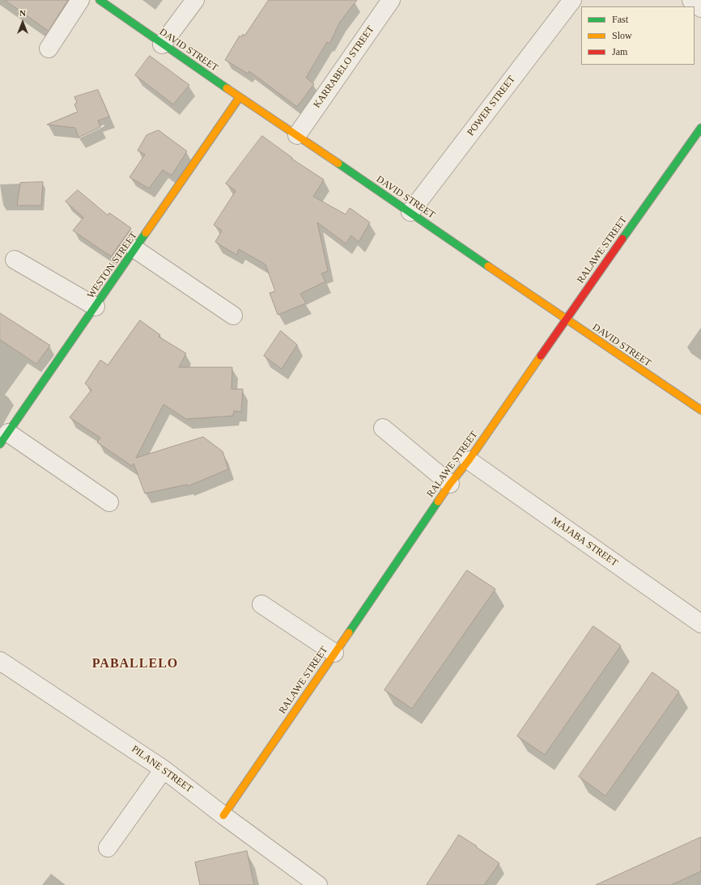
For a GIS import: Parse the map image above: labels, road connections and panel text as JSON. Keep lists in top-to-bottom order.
{
  "streets": {
    "street": [
      "DAVID STREET",
      "KARRABELO STREET",
      "POWER STREET",
      "RALAWE STREET",
      "WESTON STREET",
      "MAJABA STREET",
      "PILANE STREET"
    ]
  },
  "crossings": [
    ["DAVID STREET", "KARRABELO STREET"],
    ["DAVID STREET", "POWER STREET"],
    ["DAVID STREET", "RALAWE STREET"],
    ["DAVID STREET", "WESTON STREET"],
    ["RALAWE STREET", "MAJABA STREET"],
    ["RALAWE STREET", "PILANE STREET"]
  ],
  "districts": ["PABALLELO"],
  "legend": ["Fast", "Slow", "Jam"],
  "north": "top"
}
